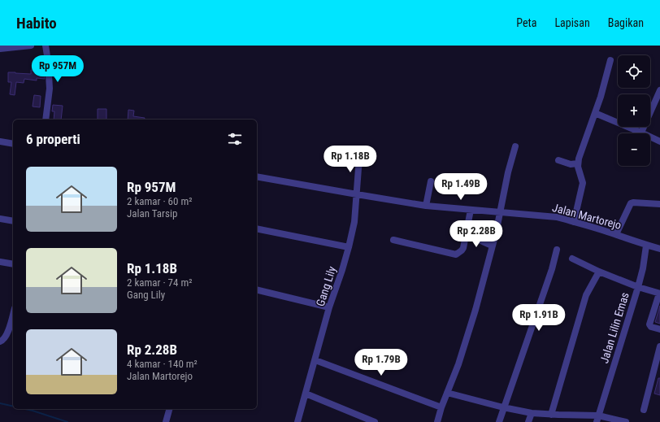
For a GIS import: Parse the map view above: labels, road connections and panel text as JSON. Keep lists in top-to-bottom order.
{
  "streets": {
    "street": ["Jalan Martorejo", "Gang Lily", "Jalan Lilin Emas"]
  },
  "crossings": [
    ["Jalan Martorejo", "Gang Lily"],
    ["Jalan Martorejo", "Jalan Lilin Emas"]
  ],
  "page": {
    "header": "Habito",
    "nav": ["Peta", "Lapisan", "Bagikan"],
    "map_buttons": ["+", "−"],
    "price": [
      "Rp 957M",
      "Rp 1.18B",
      "Rp 1.49B",
      "Rp 2.28B",
      "Rp 1.91B",
      "Rp 1.79B"
    ],
    "heading": "6 properti",
    "list": [
      {
        "name": "Rp 957M",
        "note": "2 kamar · 60 m² · Jalan Tarsip"
      },
      {
        "name": "Rp 1.18B",
        "note": "2 kamar · 74 m² · Gang Lily"
      },
      {
        "name": "Rp 2.28B",
        "note": "4 kamar · 140 m² · Jalan Martorejo"
      }
    ]
  }
}
